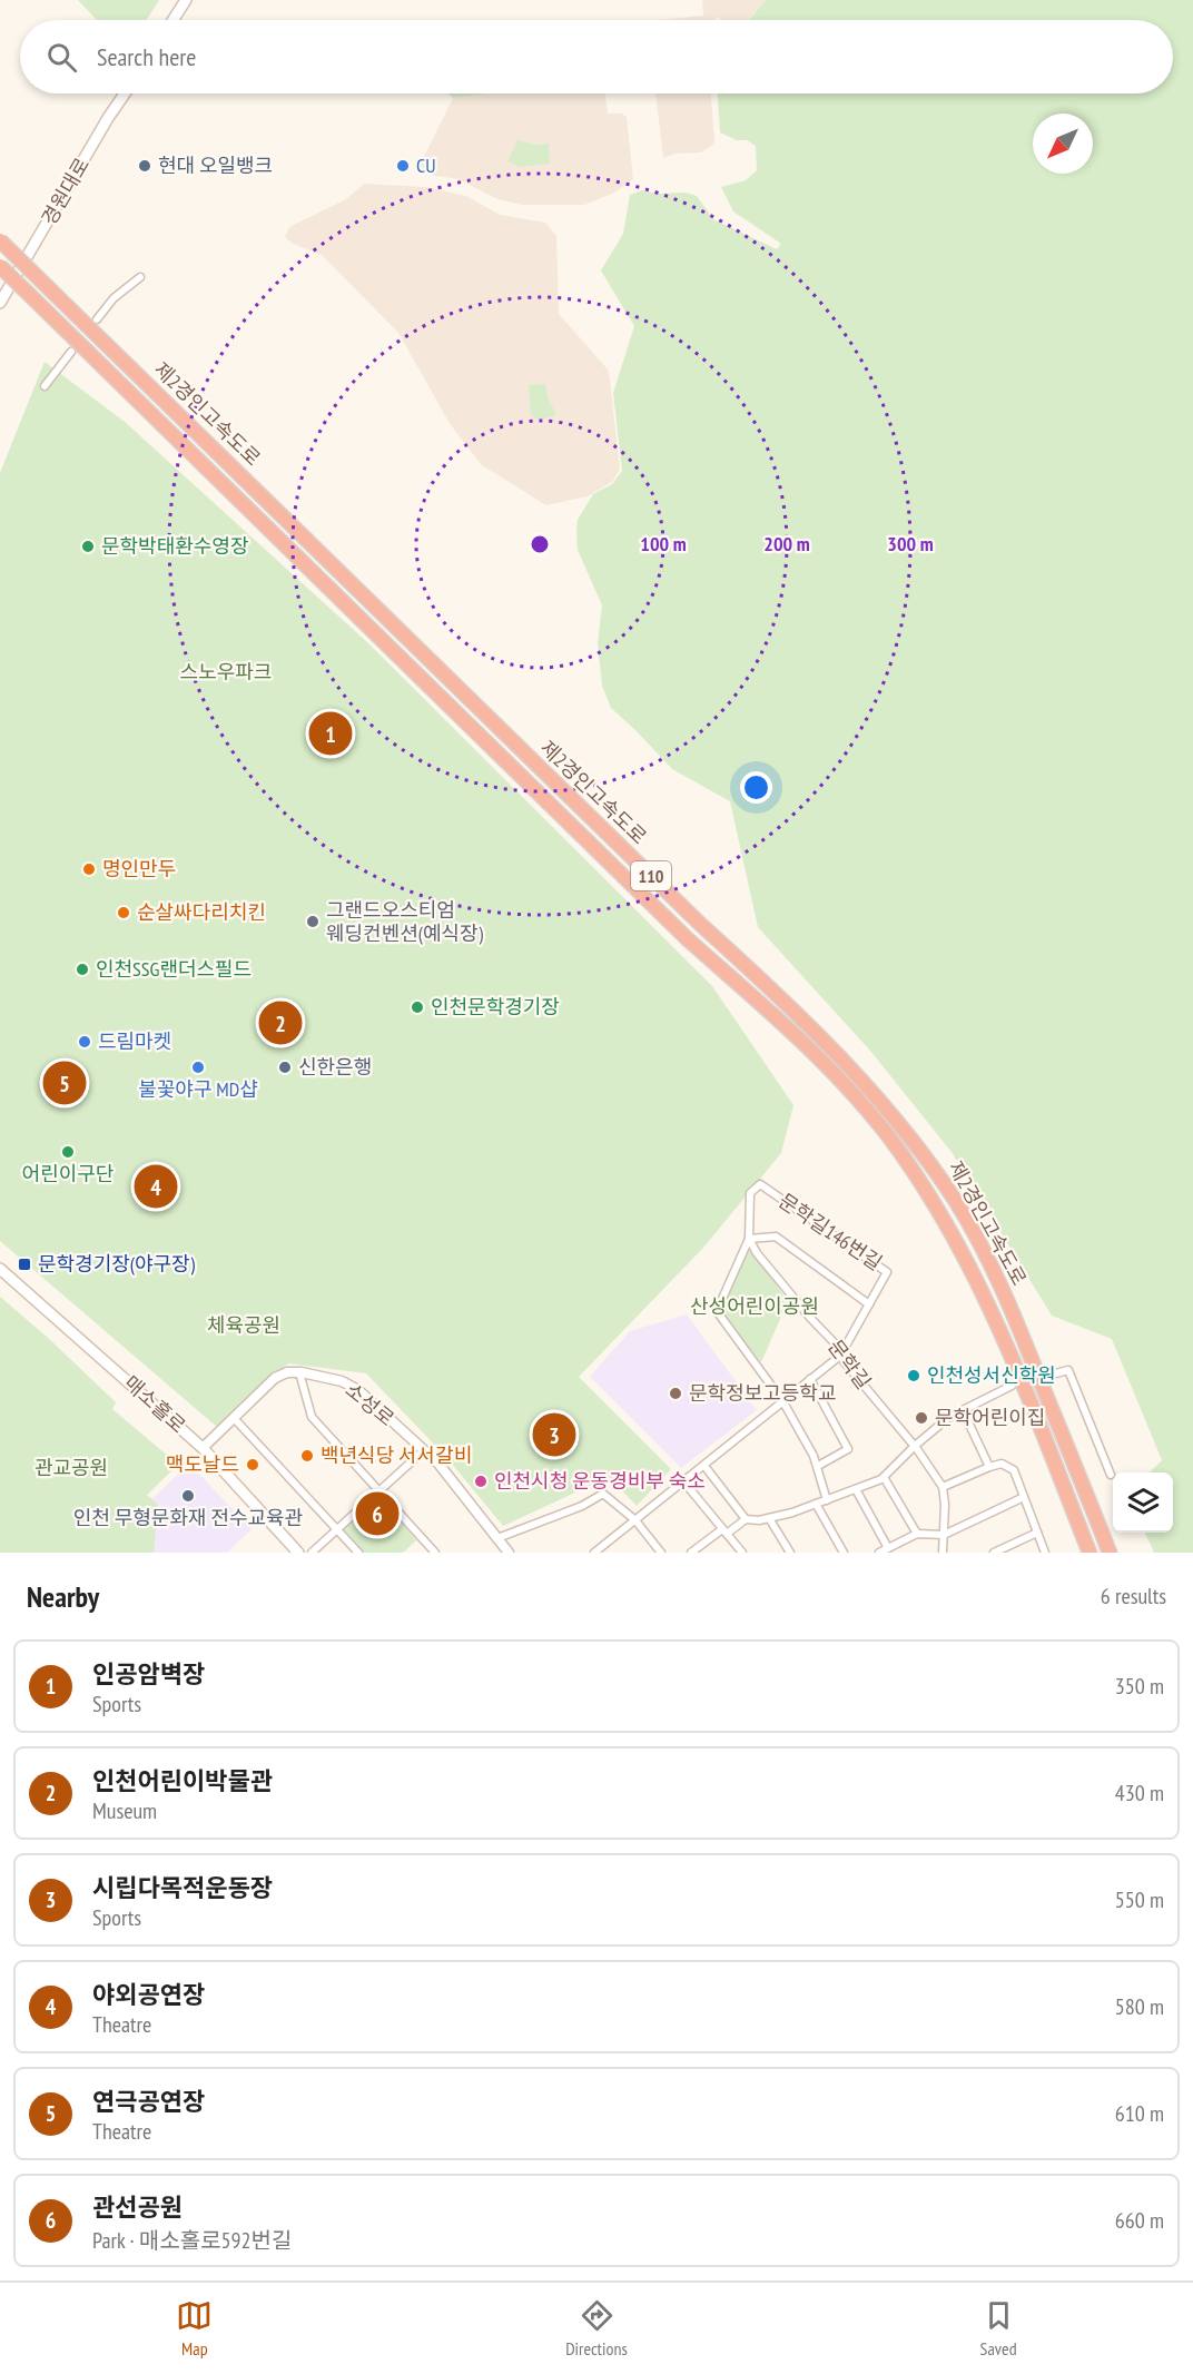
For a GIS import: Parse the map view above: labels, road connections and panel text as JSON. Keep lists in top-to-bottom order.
{
  "streets": {
    "highway": ["제2경인고속도로", "110"],
    "main road": ["경원대로", "매소홀로"],
    "street": ["문학길146번길", "문학길", "소성로"]
  },
  "crossings": [
    ["문학길146번길", "문학길"]
  ],
  "parks": [
    "스노우파크",
    "산성어린이공원",
    "체육공원",
    "관교공원"
  ],
  "places": {
    "other": [
      "현대 오일뱅크",
      "CU",
      "문학박태환수영장",
      "명인만두",
      "순살싸다리치킨",
      "그랜드오스티엄 웨딩컨벤션(예식장)",
      "인천SSG랜더스필드",
      "인천문학경기장",
      "드림마켓",
      "불꽃야구 MD샵",
      "신한은행",
      "어린이구단",
      "인천성서신학원",
      "문학정보고등학교",
      "문학어린이집",
      "백년식당 서서갈비",
      "맥도날드",
      "인천시청 운동경비부 숙소",
      "인천 무형문화재 전수교육관"
    ],
    "transit": ["문학경기장(야구장)"]
  },
  "north": "bottom left",
  "page": {
    "search": "Search here",
    "pins": [
      "1",
      "2",
      "5",
      "4",
      "3",
      "6"
    ],
    "heading": ["Nearby", "6 results"],
    "list": [
      {
        "mark": "1",
        "name": "인공암벽장",
        "note": "Sports",
        "value": "350 m"
      },
      {
        "mark": "2",
        "name": "인천어린이박물관",
        "note": "Museum",
        "value": "430 m"
      },
      {
        "mark": "3",
        "name": "시립다목적운동장",
        "note": "Sports",
        "value": "550 m"
      },
      {
        "mark": "4",
        "name": "야외공연장",
        "note": "Theatre",
        "value": "580 m"
      },
      {
        "mark": "5",
        "name": "연극공연장",
        "note": "Theatre",
        "value": "610 m"
      },
      {
        "mark": "6",
        "name": "관선공원",
        "note": "Park · 매소홀로592번길",
        "value": "660 m"
      }
    ],
    "nav": ["Map", "Directions", "Saved"]
  },
  "rings": ["100 m", "200 m", "300 m"]
}
